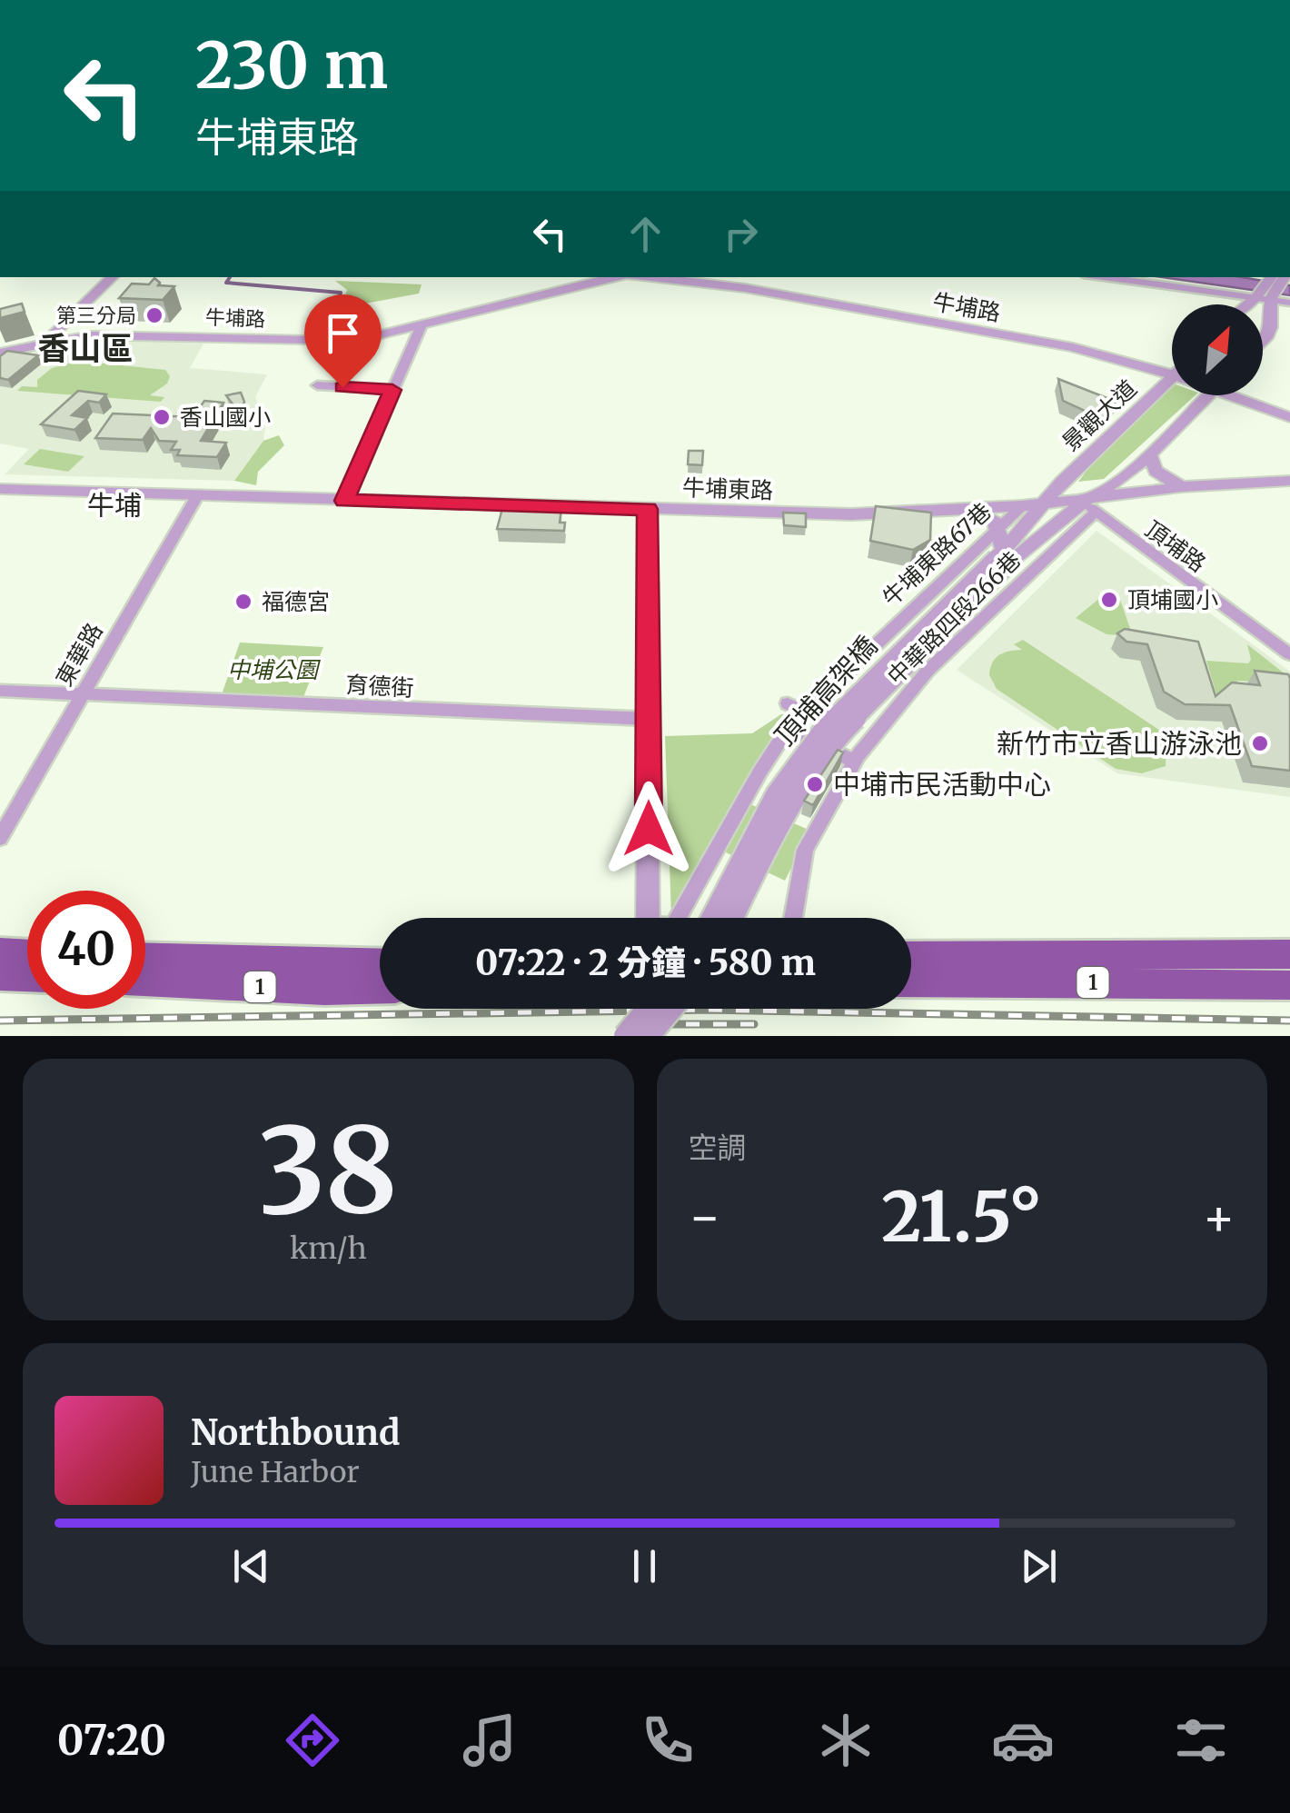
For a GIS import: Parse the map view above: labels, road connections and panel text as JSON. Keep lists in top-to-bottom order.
{
  "streets": {
    "main road": ["1"],
    "street": [
      "牛埔路",
      "景觀大道",
      "牛埔東路",
      "頂埔路",
      "牛埔東路67巷",
      "中華路四段266巷",
      "東華路",
      "育德街",
      "頂埔高架橋"
    ]
  },
  "crossings": [
    ["景觀大道", "牛埔東路"],
    ["景觀大道", "頂埔高架橋"],
    ["牛埔東路", "頂埔路"],
    ["牛埔東路", "牛埔東路67巷"],
    ["牛埔東路", "中華路四段266巷"],
    ["牛埔東路", "東華路"],
    ["頂埔路", "中華路四段266巷"],
    ["東華路", "育德街"]
  ],
  "districts": ["香山區", "牛埔"],
  "parks": ["中埔公園"],
  "places": [
    "第三分局",
    "香山國小",
    "頂埔國小",
    "福德宮",
    "新竹市立香山游泳池",
    "中埔市民活動中心"
  ],
  "north": "top right",
  "page": {
    "turn": ["230 m", "牛埔東路"],
    "limit": "40",
    "trip": "07:22 · 2 分鐘 · 580 m",
    "tile": [
      ["38", "km/h"],
      "空調"
    ],
    "heat": ["−", "21.5°", "+"],
    "song": ["Northbound", "June Harbor"],
    "tabs": "07:20"
  }
}
